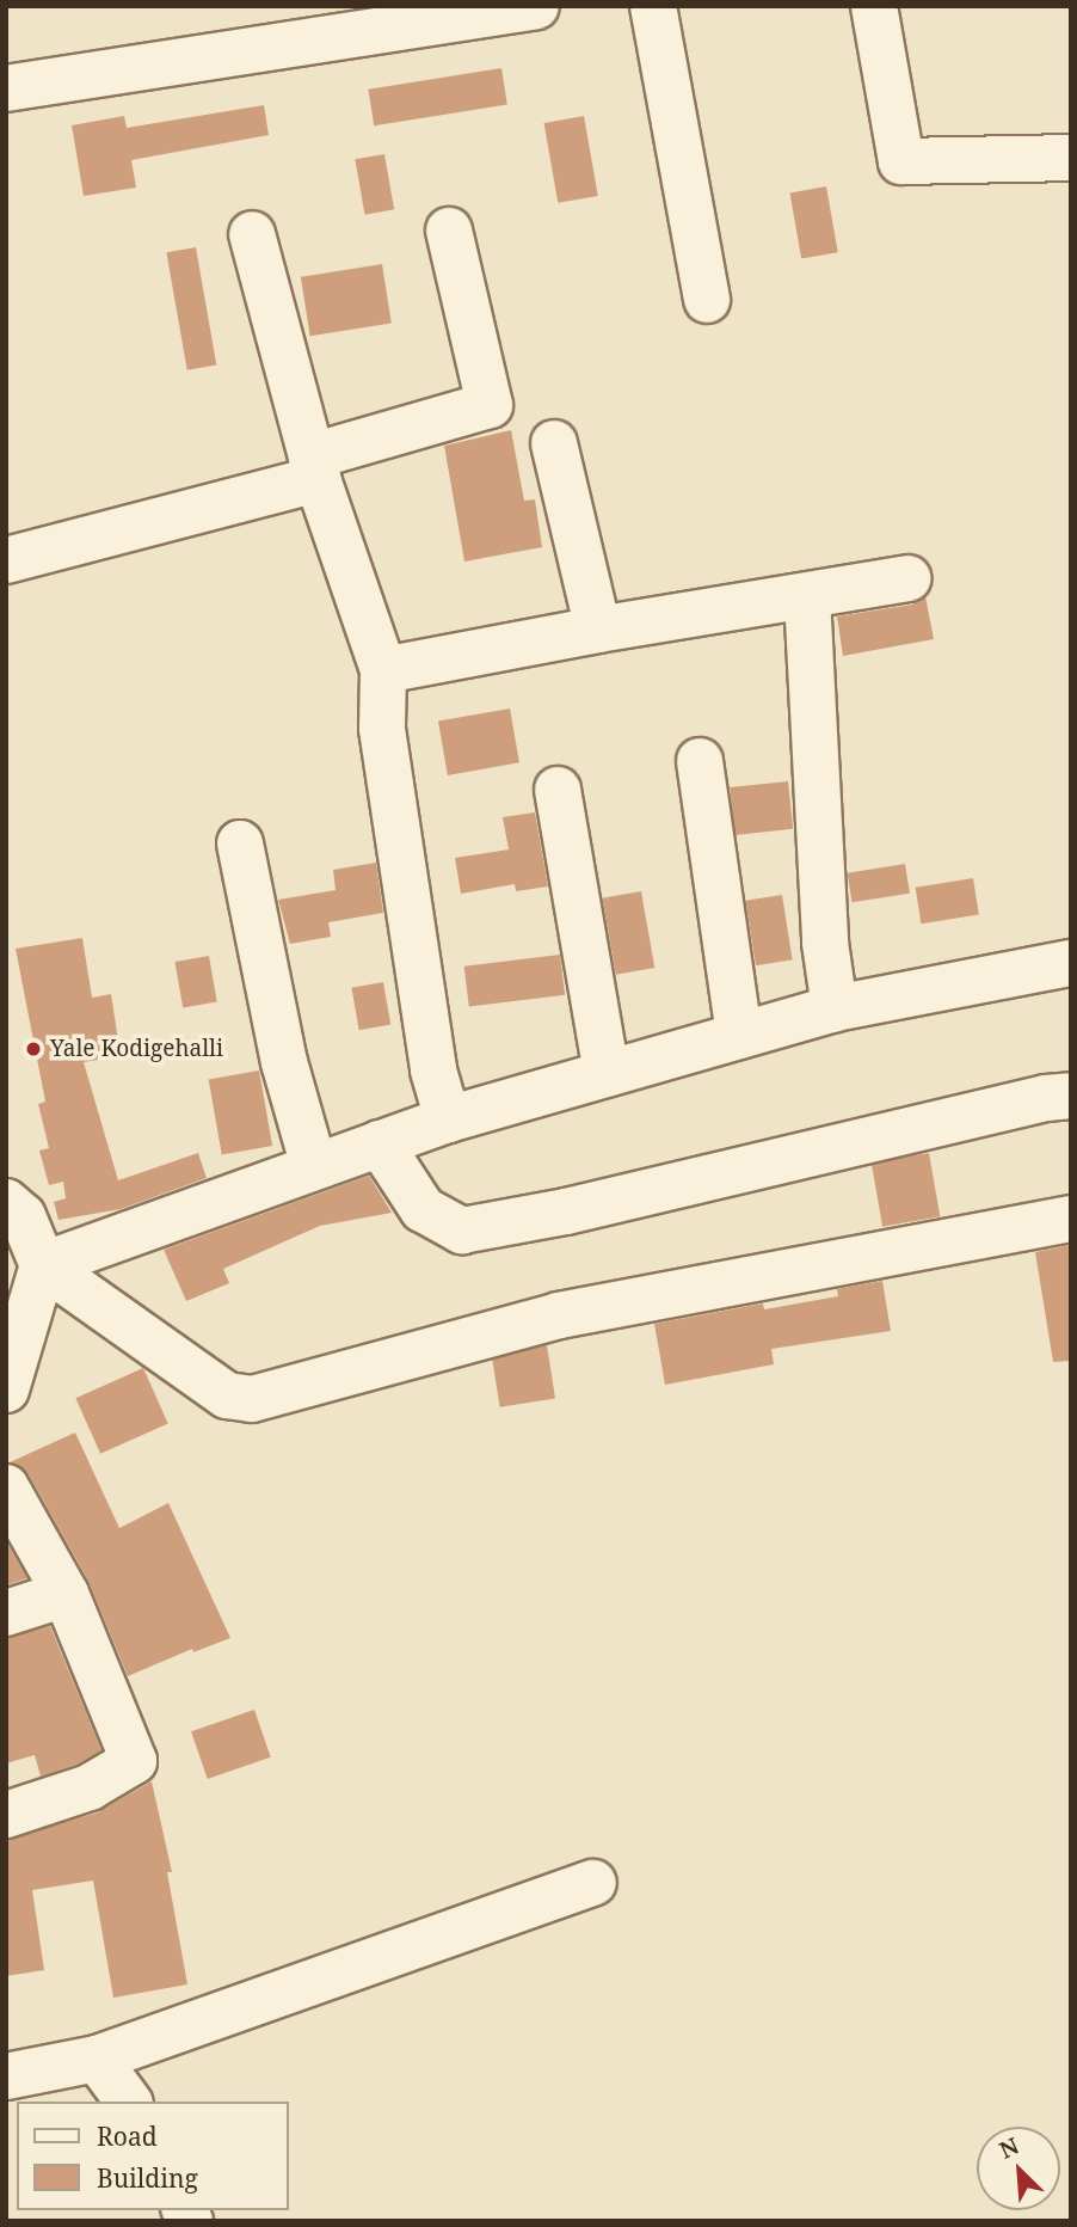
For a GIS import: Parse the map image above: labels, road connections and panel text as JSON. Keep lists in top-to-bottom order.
{
  "places": ["Yale Kodigehalli"],
  "legend": ["Road", "Building"],
  "north": "top left"
}
